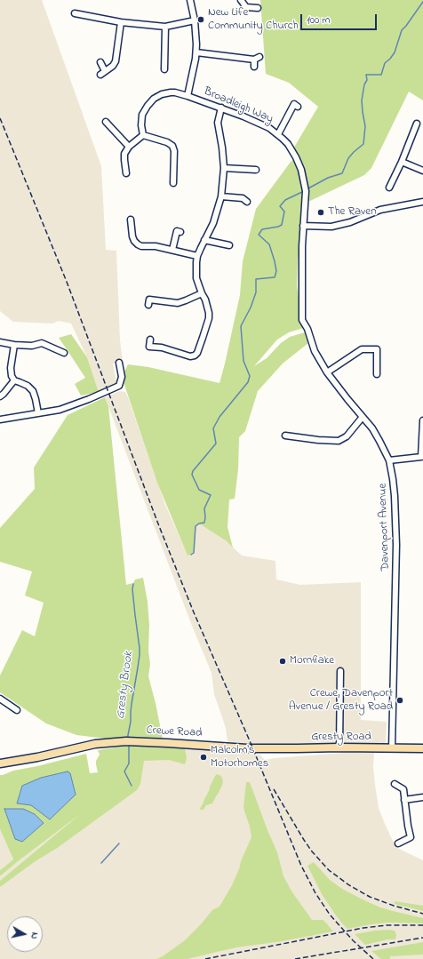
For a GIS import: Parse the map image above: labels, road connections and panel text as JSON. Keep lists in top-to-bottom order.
{
  "streets": {
    "main road": ["Crewe Road", "Gresty Road"],
    "street": ["Broadleigh Way", "Davenport Avenue"]
  },
  "crossings": [
    ["Broadleigh Way", "Davenport Avenue"],
    ["Davenport Avenue", "Gresty Road"],
    ["Crewe Road", "Gresty Road"]
  ],
  "water": ["Gresty Brook"],
  "places": [
    "New Life Community Church",
    "The Raven",
    "Mornflake",
    "Crewe, Davenport Avenue / Gresty Road",
    "Malcolm's Motorhomes"
  ],
  "scale_bar": "100 m",
  "north": "right"
}
